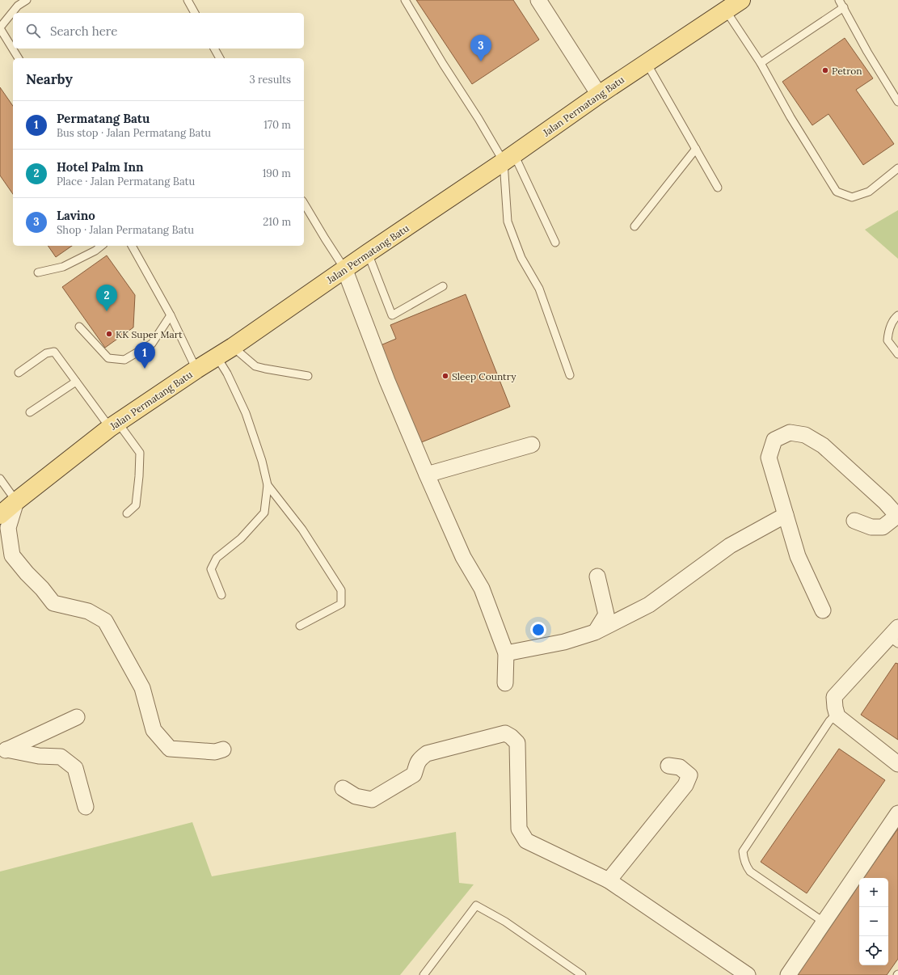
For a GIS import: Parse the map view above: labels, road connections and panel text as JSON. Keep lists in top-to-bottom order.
{
  "streets": {
    "main road": ["Jalan Permatang Batu"]
  },
  "places": ["Petron", "KK Super Mart", "Sleep Country"],
  "page": {
    "search": "Search here",
    "pins": ["3", "2", "1"],
    "heading": ["Nearby", "3 results"],
    "list": [
      {
        "mark": "1",
        "name": "Permatang Batu",
        "note": "Bus stop · Jalan Permatang Batu",
        "value": "170 m"
      },
      {
        "mark": "2",
        "name": "Hotel Palm Inn",
        "note": "Place · Jalan Permatang Batu",
        "value": "190 m"
      },
      {
        "mark": "3",
        "name": "Lavino",
        "note": "Shop · Jalan Permatang Batu",
        "value": "210 m"
      }
    ],
    "map_buttons": ["+", "−"]
  }
}
